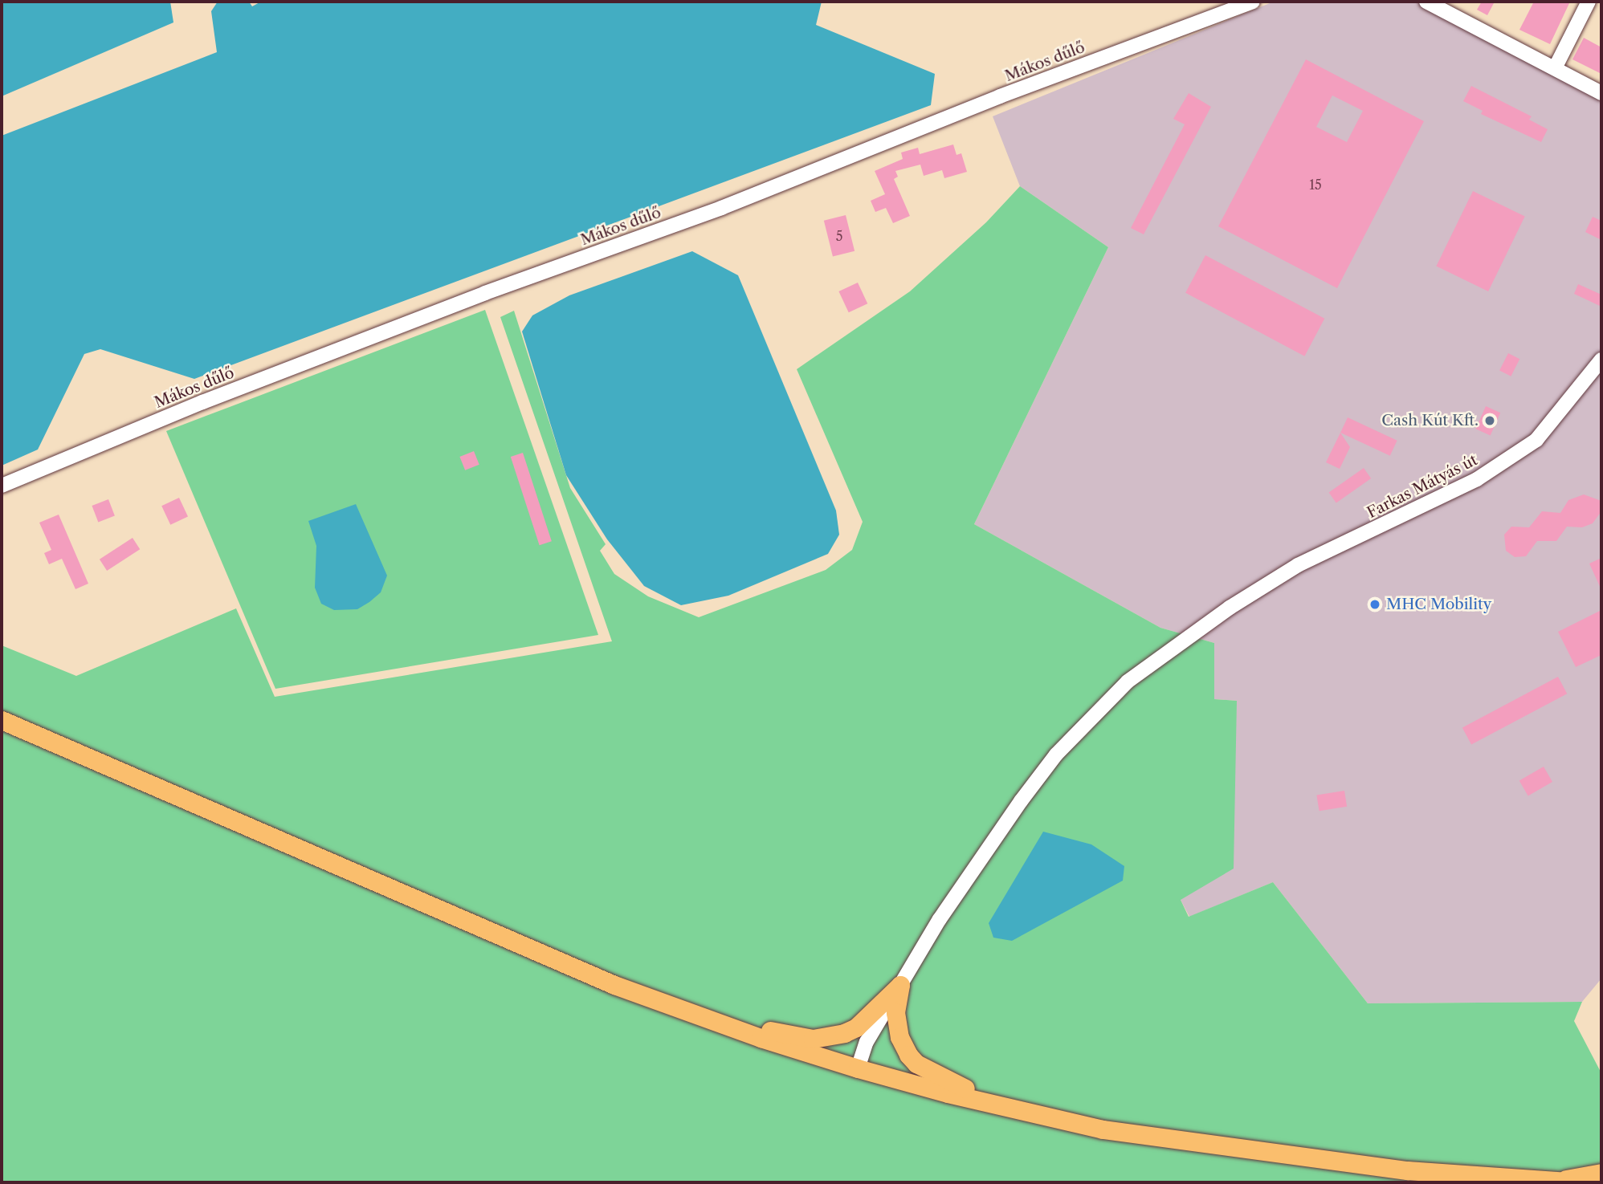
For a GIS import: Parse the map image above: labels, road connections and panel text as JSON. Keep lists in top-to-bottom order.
{
  "streets": {
    "street": ["Mákos dűlő", "Farkas Mátyás út"]
  },
  "places": ["Cash Kút Kft.", "MHC Mobility"],
  "house_numbers": ["15", "5"]
}
